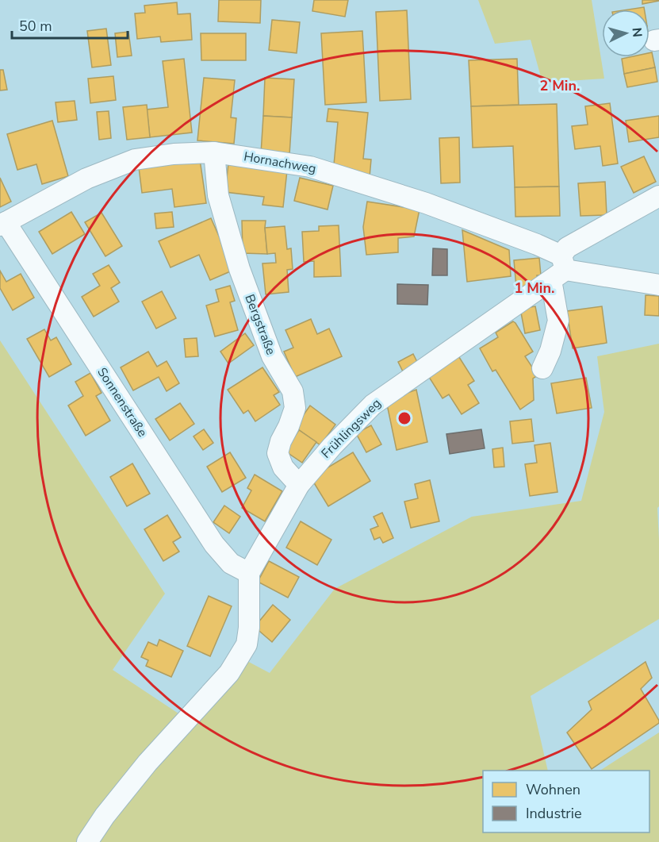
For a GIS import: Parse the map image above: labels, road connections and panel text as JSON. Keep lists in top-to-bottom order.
{
  "streets": {
    "street": [
      "Hornachweg",
      "Bergstraße",
      "Sonnenstraße",
      "Frühlingsweg"
    ]
  },
  "crossings": [
    ["Hornachweg", "Bergstraße"],
    ["Hornachweg", "Sonnenstraße"],
    ["Hornachweg", "Frühlingsweg"],
    ["Bergstraße", "Frühlingsweg"],
    ["Sonnenstraße", "Frühlingsweg"]
  ],
  "legend": ["Wohnen", "Industrie"],
  "scale_bar": "50 m",
  "north": "right",
  "rings": ["2 Min.", "1 Min."]
}
